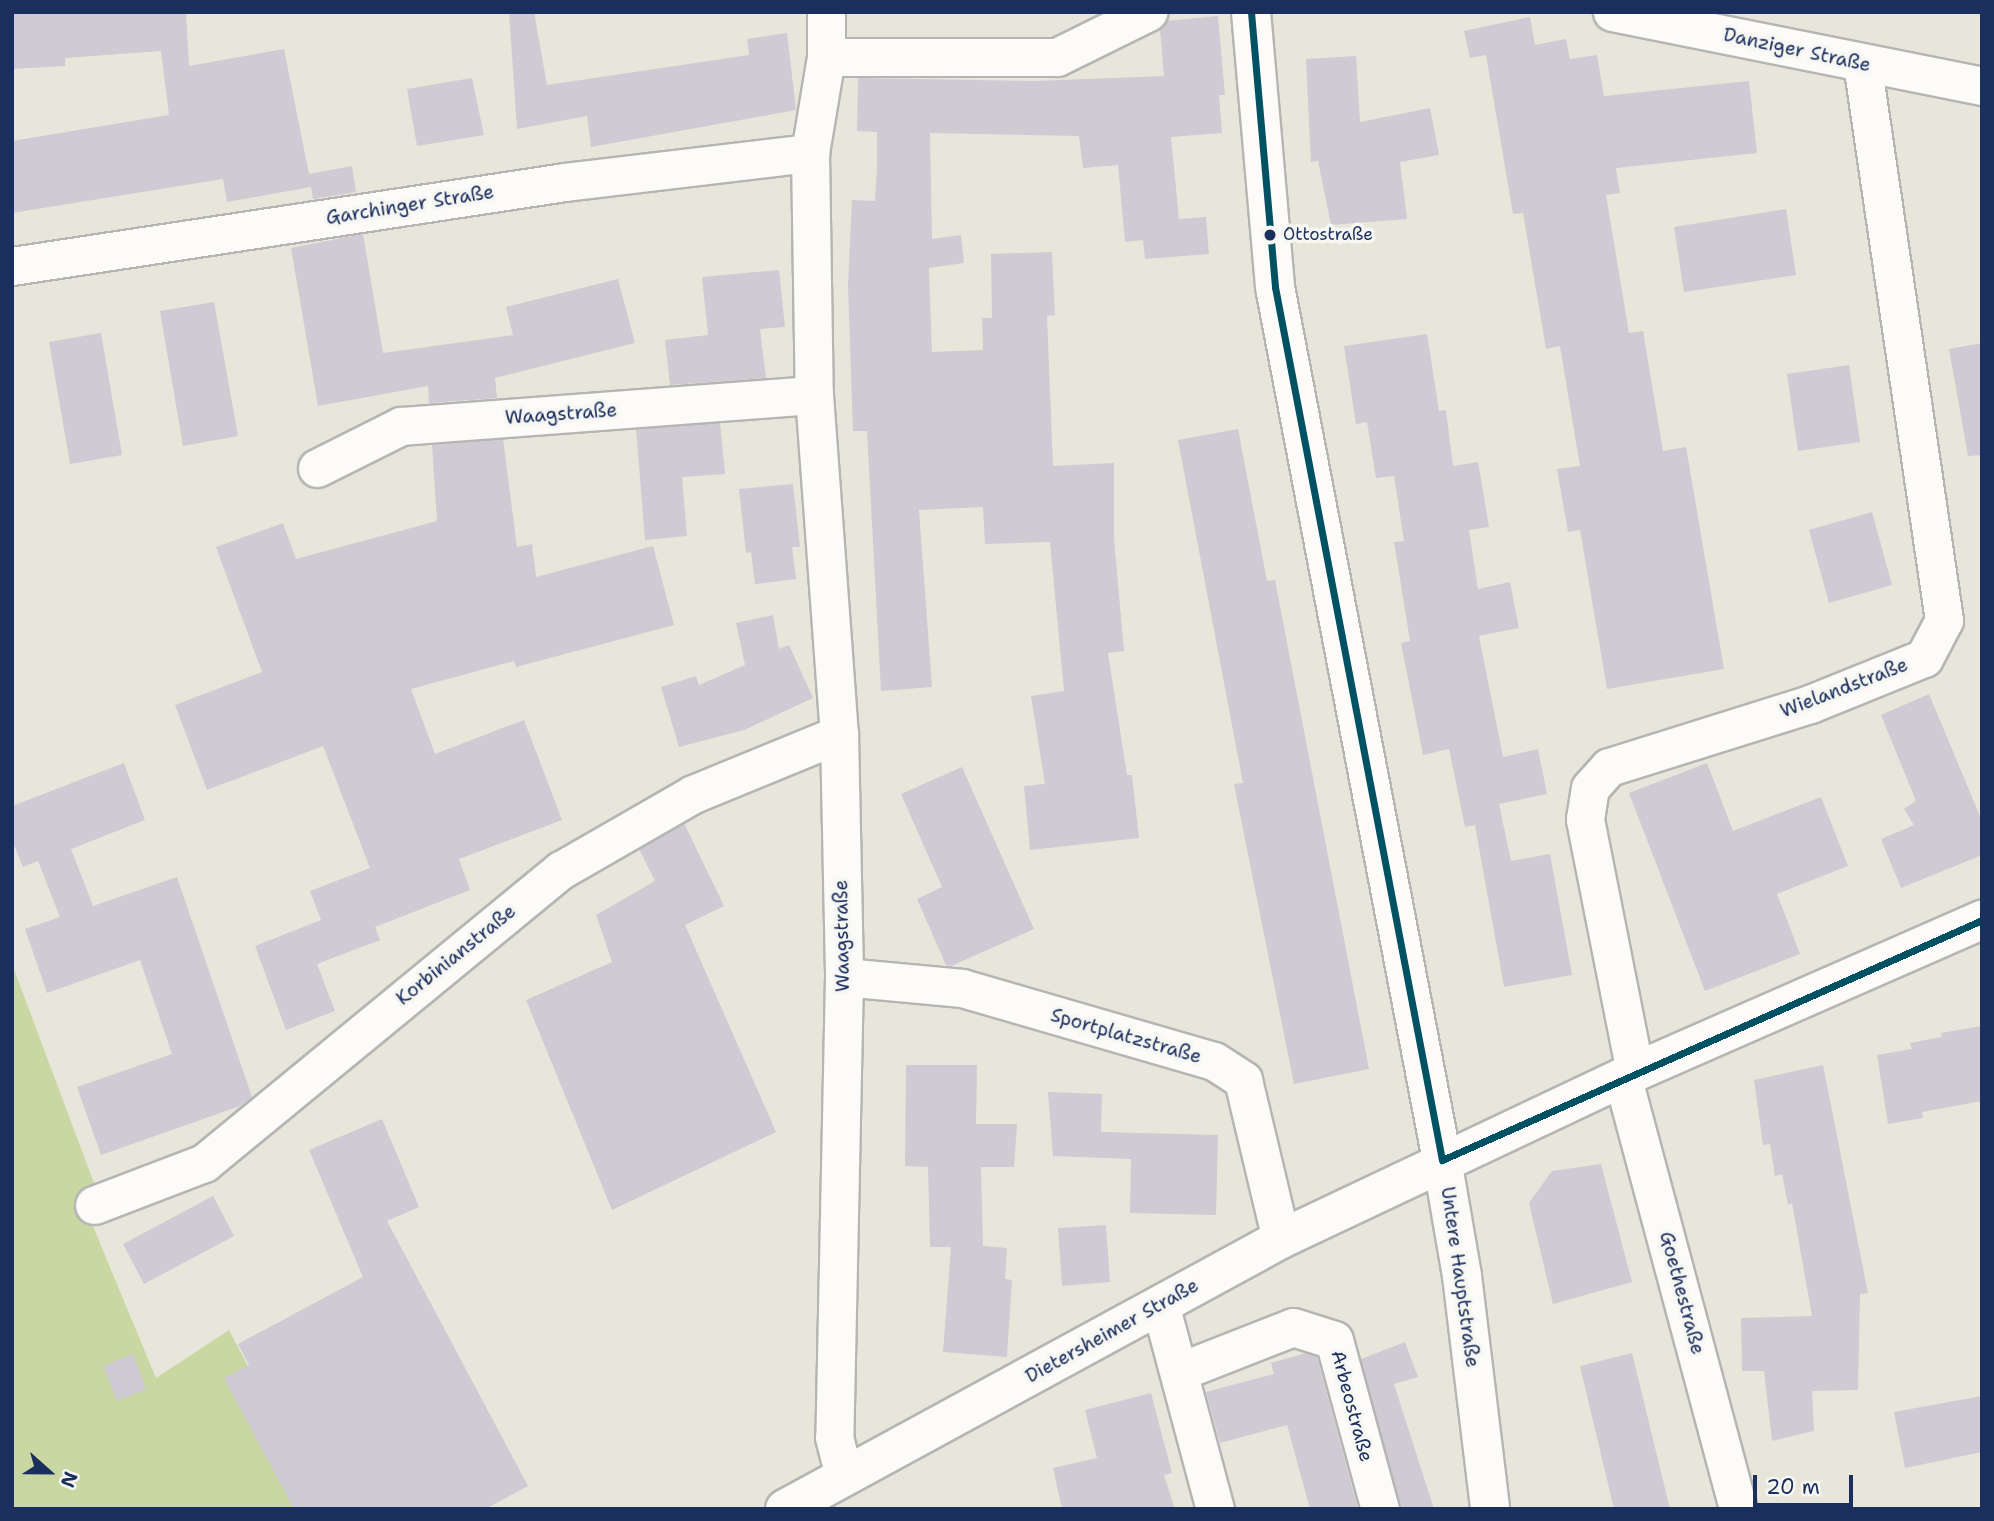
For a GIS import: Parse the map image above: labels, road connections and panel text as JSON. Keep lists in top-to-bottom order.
{
  "streets": {
    "main road": ["Untere Hauptstraße", "Dietersheimer Straße"],
    "street": [
      "Danziger Straße",
      "Garchinger Straße",
      "Waagstraße",
      "Wielandstraße",
      "Korbinianstraße",
      "Sportplatzstraße",
      "Goethestraße",
      "Arbeostraße"
    ]
  },
  "crossings": [
    ["Danziger Straße", "Wielandstraße"],
    ["Garchinger Straße", "Waagstraße"],
    ["Waagstraße", "Korbinianstraße"],
    ["Waagstraße", "Sportplatzstraße"],
    ["Waagstraße", "Dietersheimer Straße"],
    ["Wielandstraße", "Goethestraße"],
    ["Wielandstraße", "Dietersheimer Straße"],
    ["Sportplatzstraße", "Dietersheimer Straße"],
    ["Untere Hauptstraße", "Dietersheimer Straße"],
    ["Goethestraße", "Dietersheimer Straße"]
  ],
  "places": ["Ottostraße"],
  "scale_bar": "20 m",
  "north": "right"
}
